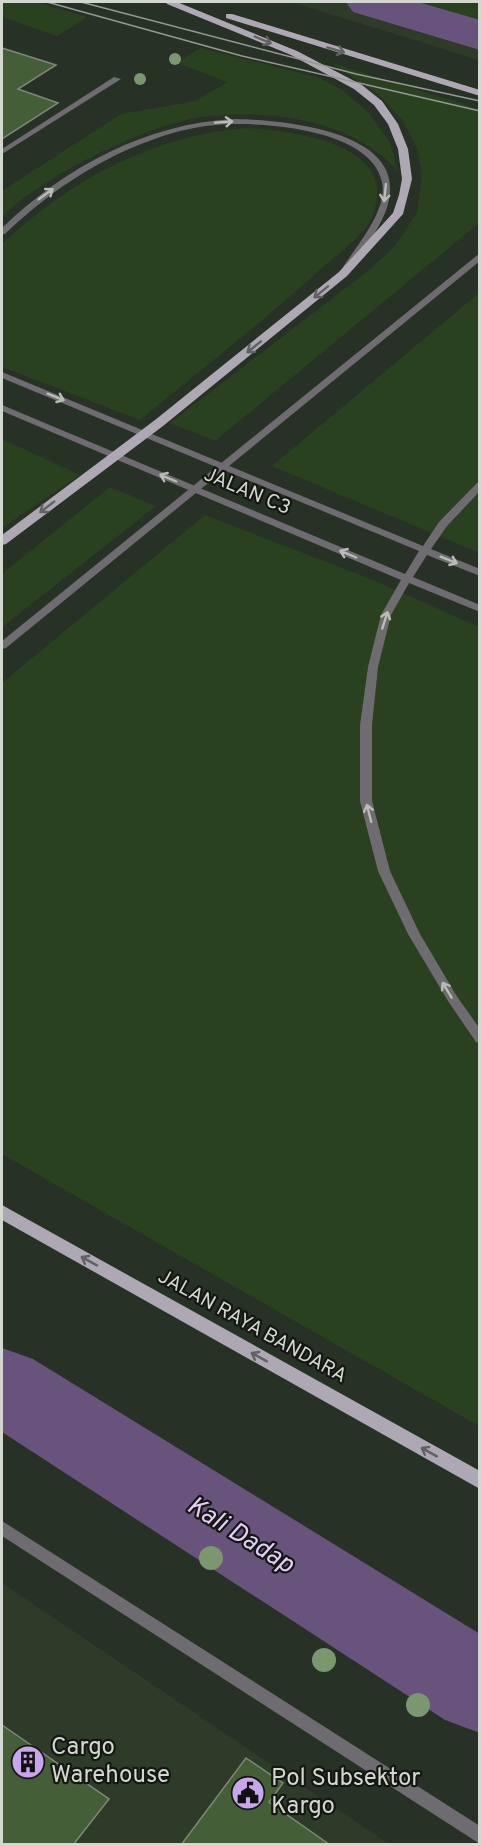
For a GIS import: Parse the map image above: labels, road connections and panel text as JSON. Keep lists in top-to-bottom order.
{
  "streets": {
    "main road": ["JALAN RAYA BANDARA"],
    "street": ["JALAN C3"]
  },
  "one_way": ["JALAN RAYA BANDARA"],
  "water": ["Kali Dadap"],
  "places": {
    "building": ["Cargo Warehouse"],
    "public building": ["Pol Subsektor Kargo"]
  }
}
